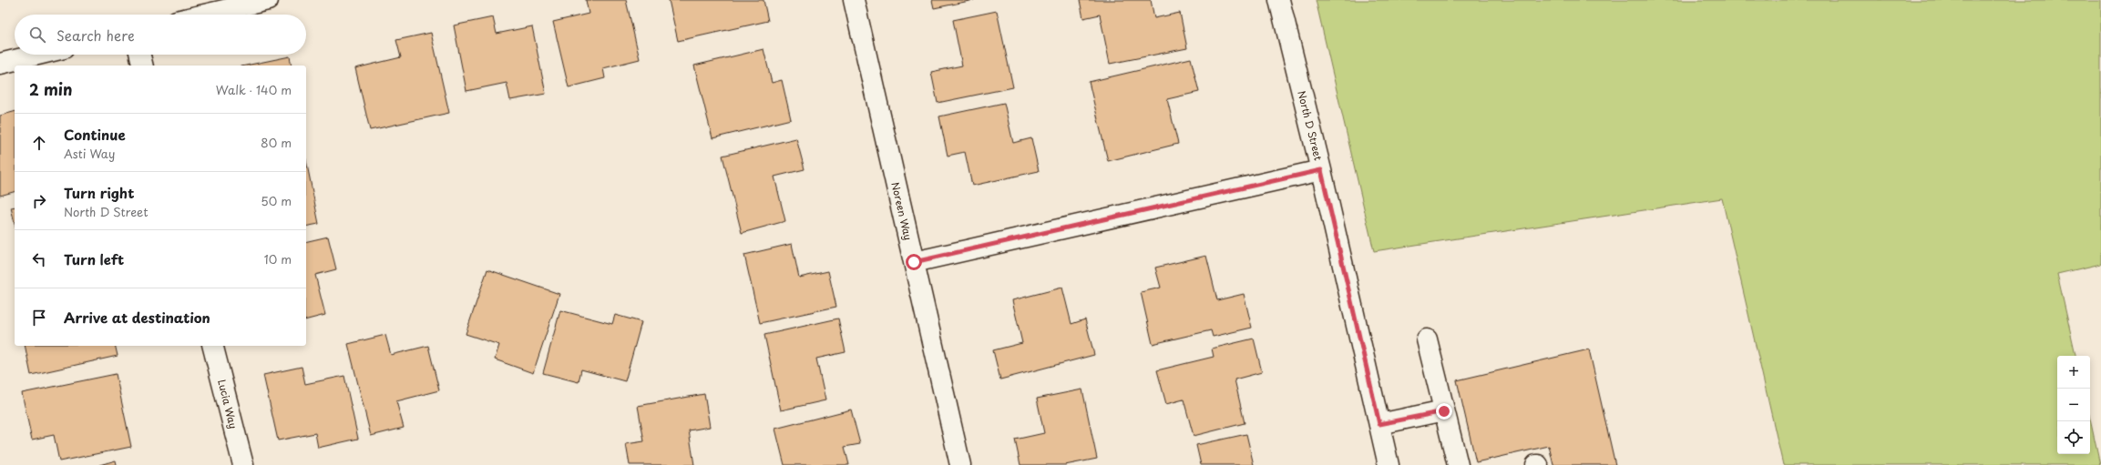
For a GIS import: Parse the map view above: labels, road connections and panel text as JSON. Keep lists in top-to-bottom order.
{
  "streets": {
    "street": ["North D Street", "Noreen Way", "Lucia Way"]
  },
  "page": {
    "search": "Search here",
    "heading": ["2 min", "Walk · 140 m"],
    "list": [
      ["Continue", "Asti Way", "80 m"],
      ["Turn right", "North D Street", "50 m"],
      ["Turn left", "10 m"],
      "Arrive at destination"
    ],
    "map_buttons": ["+", "−"]
  }
}
